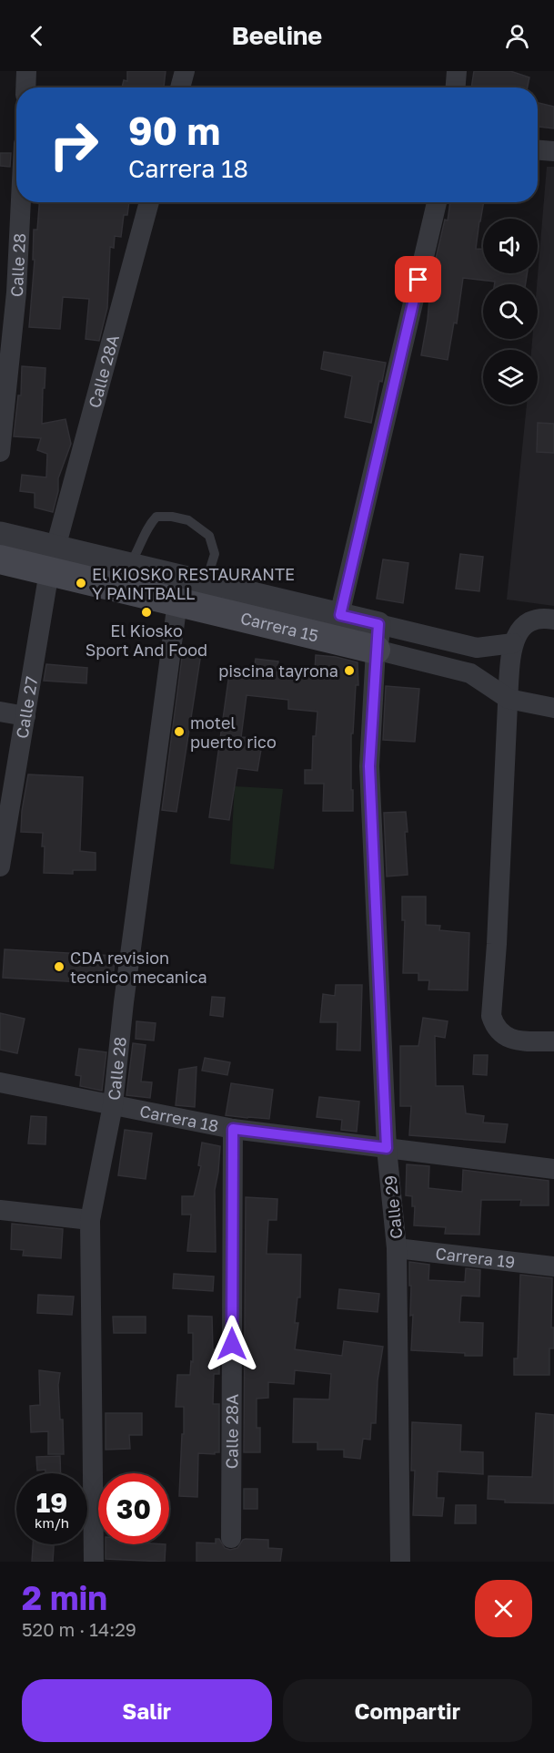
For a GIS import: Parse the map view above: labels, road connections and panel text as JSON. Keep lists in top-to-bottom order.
{
  "streets": {
    "main road": ["Carrera 15"],
    "street": [
      "Calle 28",
      "Calle 28A",
      "Calle 27",
      "Carrera 18",
      "Calle 29",
      "Carrera 19"
    ]
  },
  "crossings": [
    ["Calle 28", "Carrera 15"],
    ["Calle 28", "Carrera 18"],
    ["Calle 28A", "Carrera 15"],
    ["Calle 28A", "Calle 27"],
    ["Calle 28A", "Carrera 18"],
    ["Carrera 15", "Calle 27"],
    ["Carrera 15", "Calle 29"],
    ["Carrera 18", "Calle 29"],
    ["Calle 29", "Carrera 19"]
  ],
  "places": [
    "El KIOSKO RESTAURANTE Y PAINTBALL",
    "El Kiosko Sport And Food",
    "piscina tayrona",
    "motel puerto rico",
    "CDA revision tecnico mecanica"
  ],
  "page": {
    "header": "Beeline",
    "turn": ["90 m", "Carrera 18"],
    "speed": "19 km/h",
    "limit": "30",
    "heading": ["2 min", "520 m · 14:29"],
    "buttons": ["Salir", "Compartir"]
  }
}
